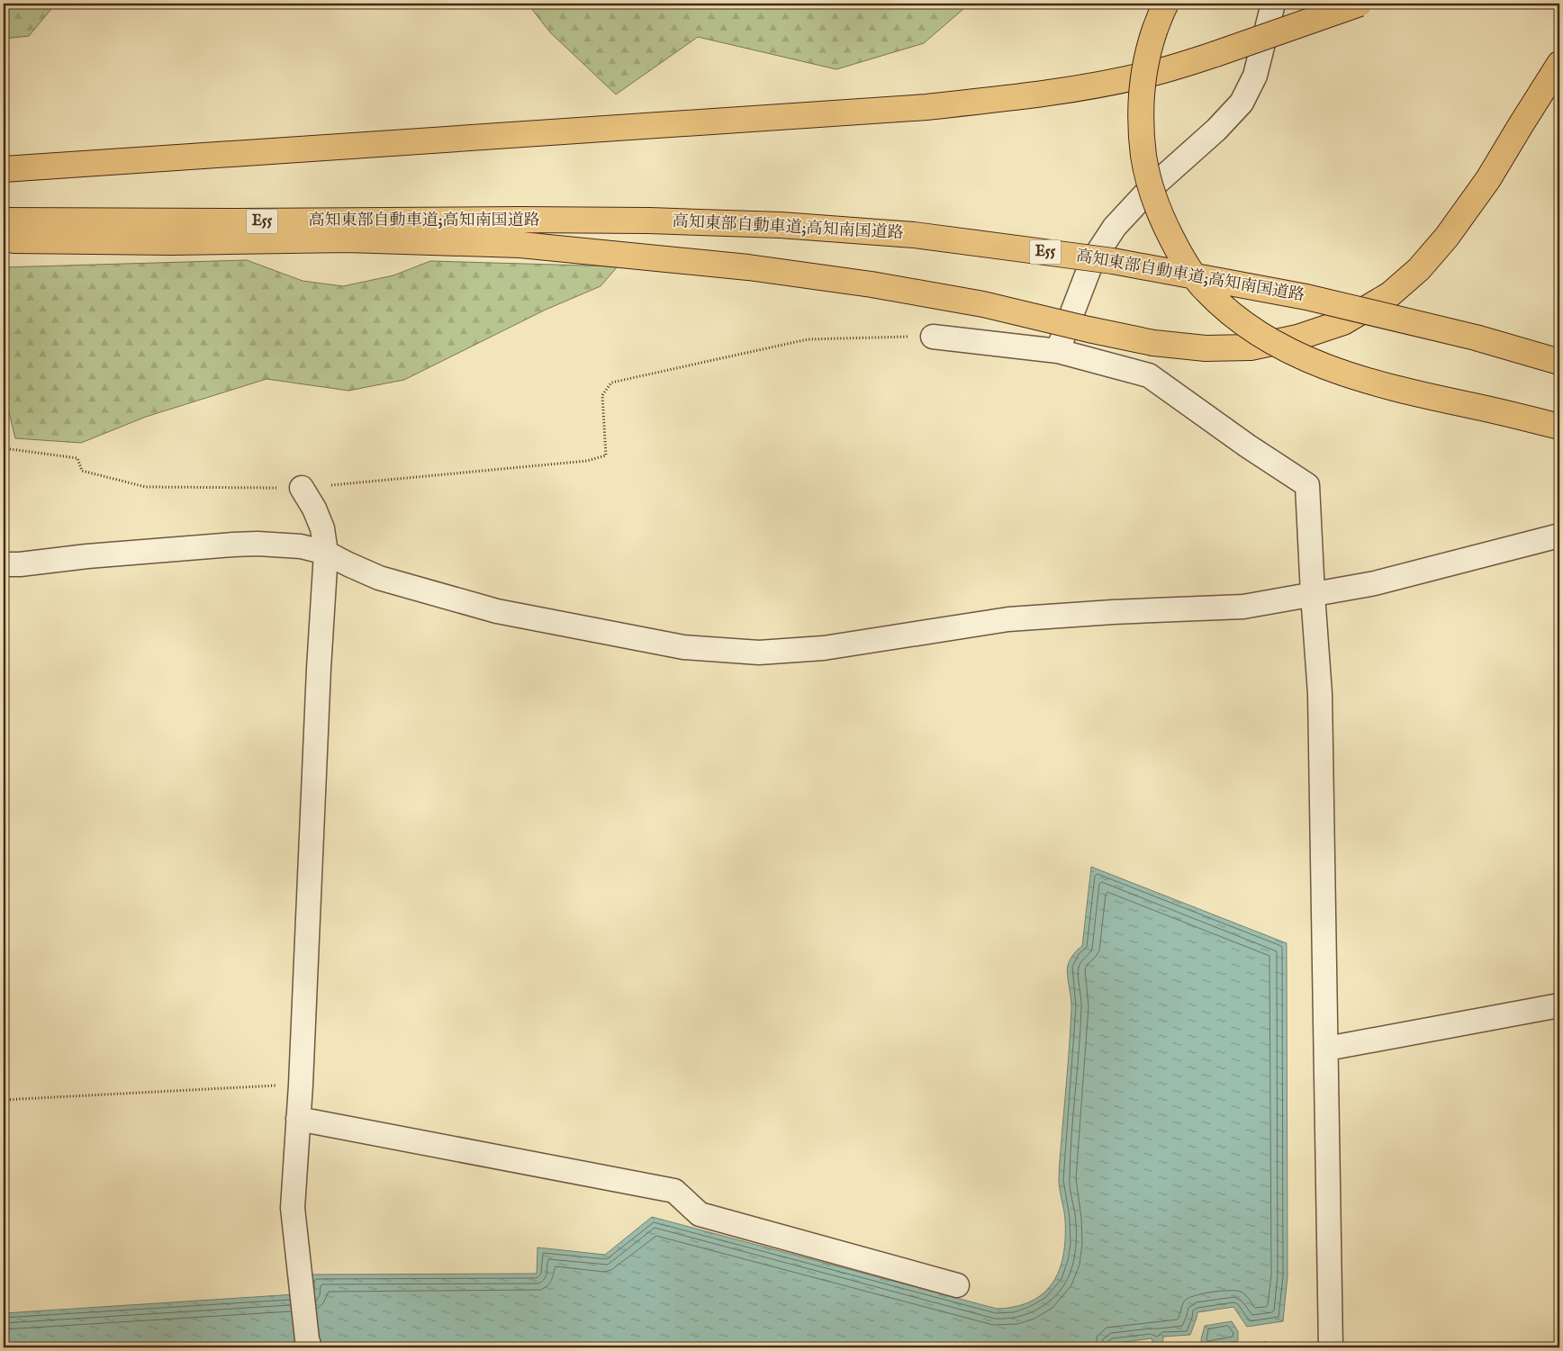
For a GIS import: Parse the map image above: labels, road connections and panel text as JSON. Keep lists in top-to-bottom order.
{
  "streets": {
    "highway": ["高知東部自動車道;高知南国道路", "E55"]
  }
}
